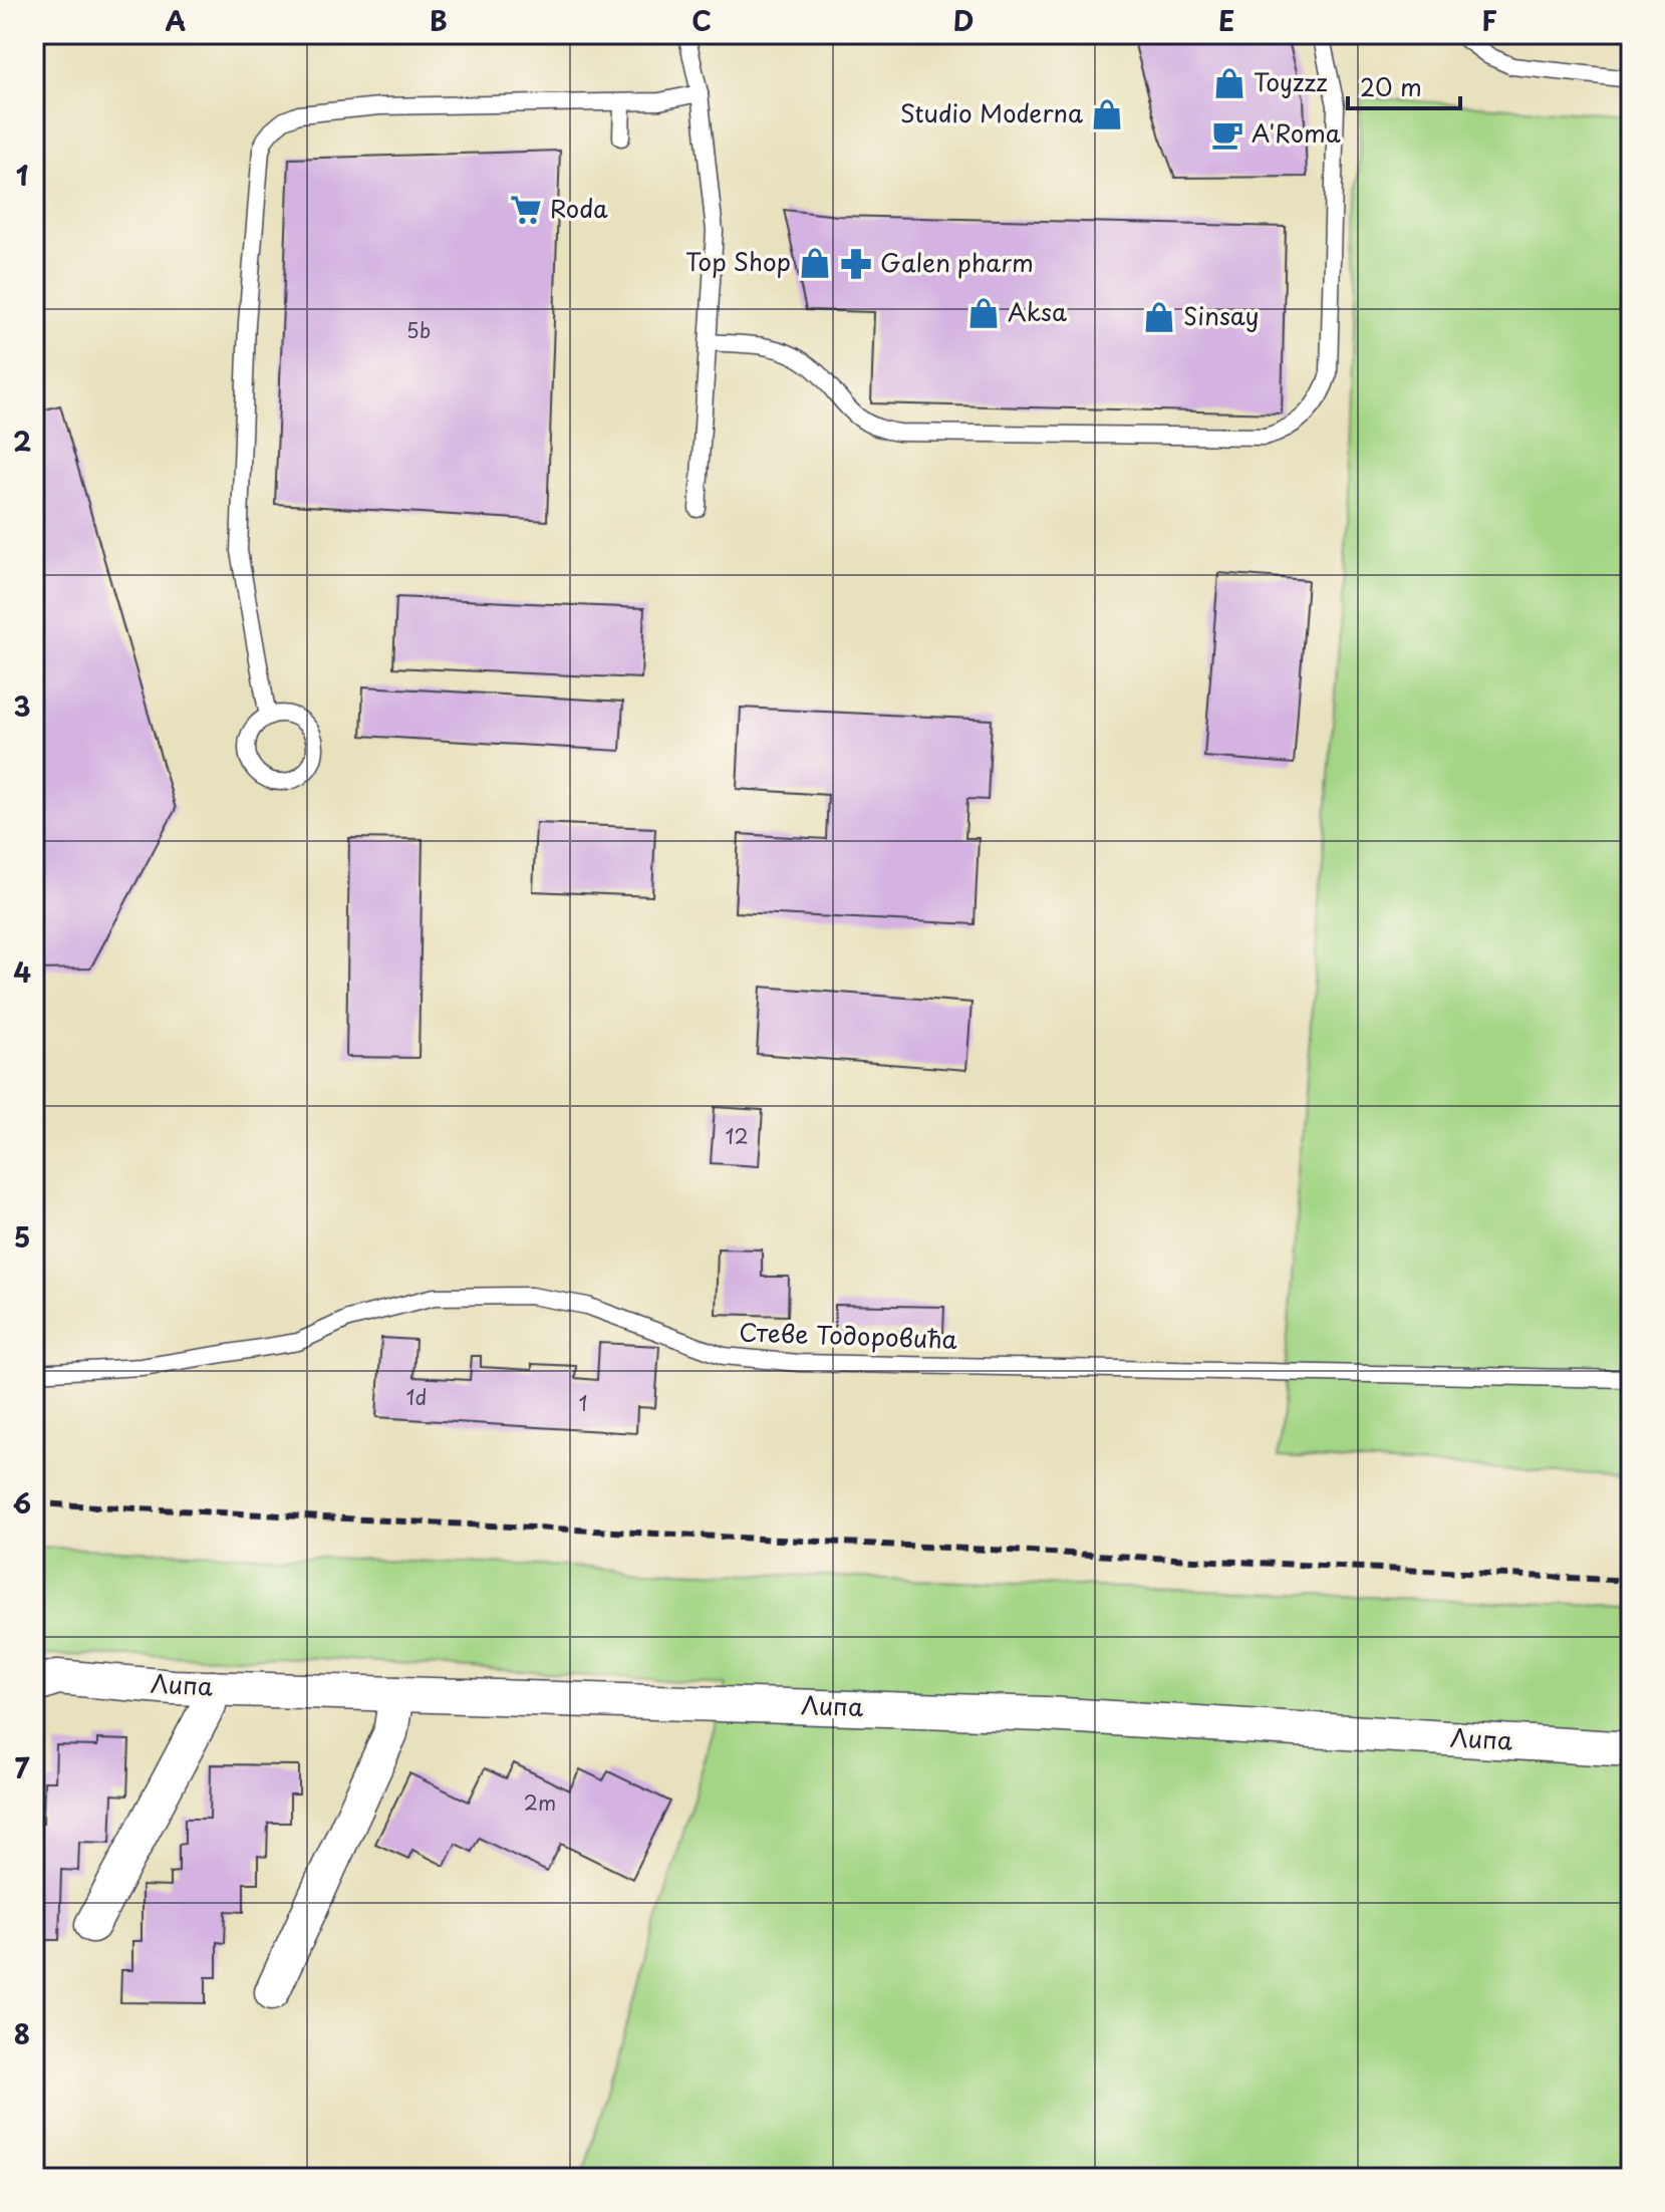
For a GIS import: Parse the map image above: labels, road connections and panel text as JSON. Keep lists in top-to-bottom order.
{
  "streets": {
    "street": ["Липа"],
    "lane": ["Стеве Тодоровића"]
  },
  "places": {
    "shop": [
      "Toyzzz",
      "Studio Moderna",
      "Top Shop",
      "Aksa",
      "Sinsay"
    ],
    "cafe": ["A'Roma"],
    "supermarket": ["Roda"],
    "pharmacy": ["Galen pharm"]
  },
  "house_numbers": [
    "5b",
    "12",
    "1d",
    "1",
    "2m"
  ],
  "scale_bar": "20 m",
  "grid": {
    "columns": [
      "A",
      "B",
      "C",
      "D",
      "E",
      "F"
    ],
    "rows": [
      "1",
      "2",
      "3",
      "4",
      "5",
      "6",
      "7",
      "8"
    ]
  }
}
